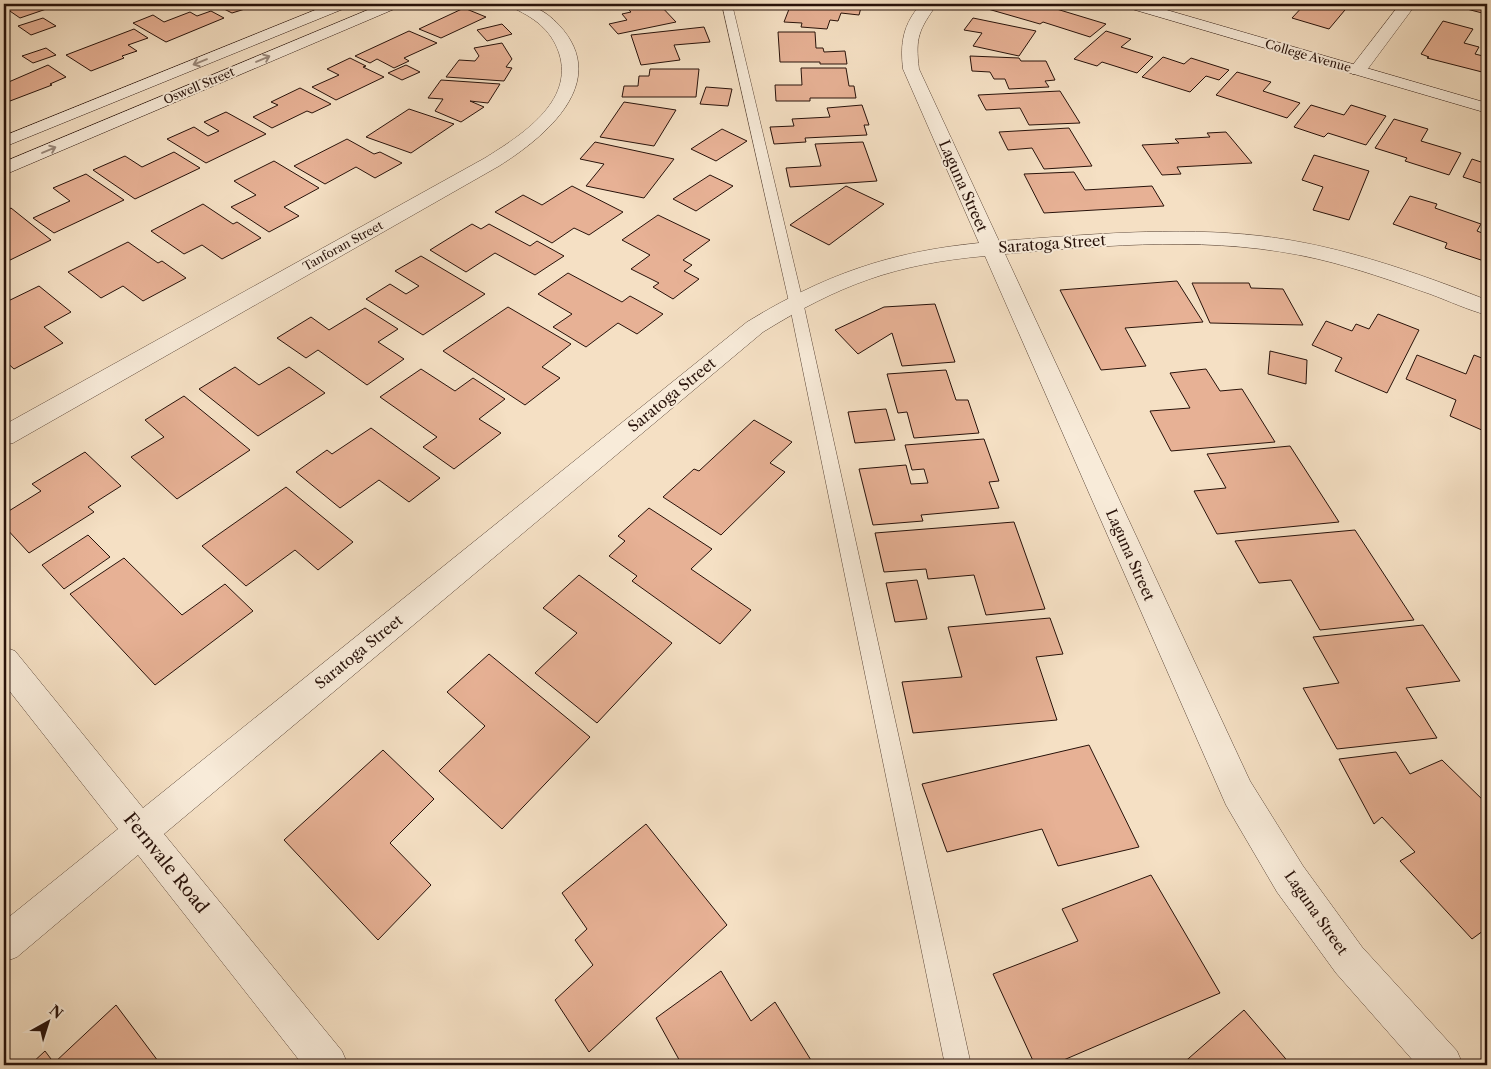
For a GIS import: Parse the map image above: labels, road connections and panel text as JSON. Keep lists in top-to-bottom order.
{
  "streets": {
    "street": [
      "College Avenue",
      "Oswell Street",
      "Laguna Street",
      "Saratoga Street",
      "Tanforan Street",
      "Fernvale Road"
    ]
  },
  "crossings": [
    ["Laguna Street", "Saratoga Street"],
    ["Saratoga Street", "Fernvale Road"]
  ],
  "north": "top right"
}
